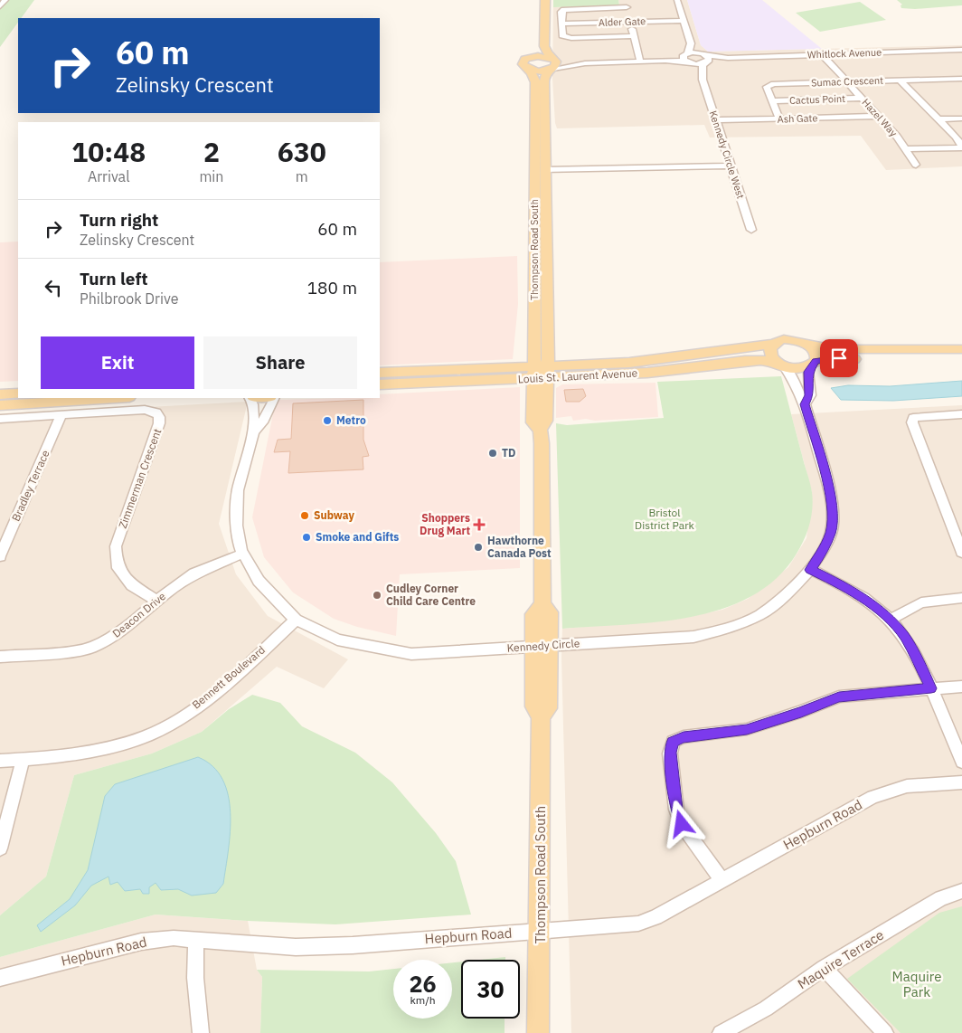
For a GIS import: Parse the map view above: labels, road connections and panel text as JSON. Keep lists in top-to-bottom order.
{
  "streets": {
    "main road": ["Thompson Road South", "Louis St. Laurent Avenue"],
    "street": [
      "Alder Gate",
      "Whitlock Avenue",
      "Sumac Crescent",
      "Cactus Point",
      "Hazel Way",
      "Ash Gate",
      "Kennedy Circle West",
      "Zimmerman Crescent",
      "Bradley Terrace",
      "Deacon Drive",
      "Kennedy Circle",
      "Bennett Boulevard",
      "Hepburn Road",
      "Maquire Terrace"
    ]
  },
  "crossings": [
    ["Whitlock Avenue", "Hazel Way"],
    ["Whitlock Avenue", "Kennedy Circle West"],
    ["Sumac Crescent", "Cactus Point"],
    ["Sumac Crescent", "Hazel Way"],
    ["Sumac Crescent", "Ash Gate"],
    ["Cactus Point", "Hazel Way"],
    ["Hazel Way", "Ash Gate"],
    ["Ash Gate", "Kennedy Circle West"],
    ["Thompson Road South", "Louis St. Laurent Avenue"],
    ["Thompson Road South", "Kennedy Circle"],
    ["Thompson Road South", "Hepburn Road"],
    ["Louis St. Laurent Avenue", "Kennedy Circle"],
    ["Zimmerman Crescent", "Bradley Terrace"],
    ["Zimmerman Crescent", "Deacon Drive"],
    ["Deacon Drive", "Kennedy Circle"],
    ["Kennedy Circle", "Bennett Boulevard"]
  ],
  "parks": ["Bristol District Park", "Maquire Park"],
  "places": {
    "other": [
      "Metro",
      "TD",
      "Subway",
      "Smoke and Gifts",
      "Hawthorne Canada Post",
      "Cudley Corner Child Care Centre"
    ],
    "health": ["Shoppers Drug Mart"]
  },
  "page": {
    "turn": ["60 m", "Zelinsky Crescent"],
    "eta": [
      "10:48",
      "Arrival",
      "2",
      "min",
      "630",
      "m"
    ],
    "list": [
      {
        "name": "Turn right",
        "note": "Zelinsky Crescent",
        "value": "60 m"
      },
      {
        "name": "Turn left",
        "note": "Philbrook Drive",
        "value": "180 m"
      }
    ],
    "buttons": ["Exit", "Share"],
    "speed": "26 km/h",
    "limit": "30"
  }
}
